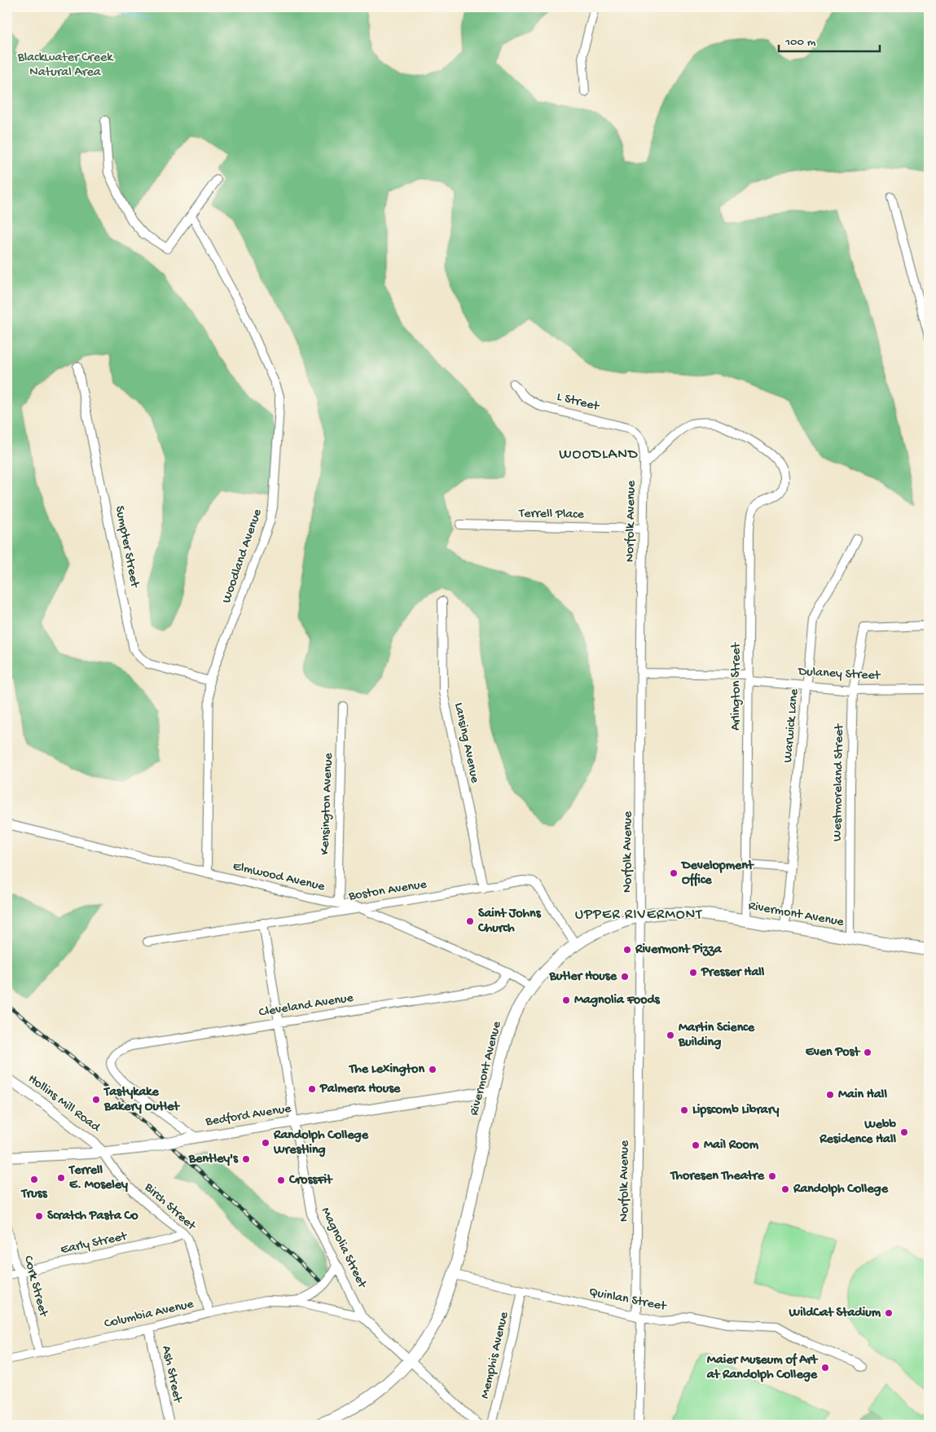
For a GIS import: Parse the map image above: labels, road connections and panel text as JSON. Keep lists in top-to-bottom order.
{
  "streets": {
    "main road": ["Rivermont Avenue"],
    "street": [
      "L Street",
      "Terrell Place",
      "Norfolk Avenue",
      "Sumpter Street",
      "Woodland Avenue",
      "Dulaney Street",
      "Arlington Street",
      "Warwick Lane",
      "Lansing Avenue",
      "Westmoreland Street",
      "Kensington Avenue",
      "Elmwood Avenue",
      "Boston Avenue",
      "Cleveland Avenue",
      "Hollins Mill Road",
      "Bedford Avenue",
      "Birch Street",
      "Early Street",
      "Magnolia Street",
      "Cork Street",
      "Quinlan Street",
      "Columbia Avenue",
      "Memphis Avenue",
      "Ash Street"
    ]
  },
  "crossings": [
    ["L Street", "Norfolk Avenue"],
    ["Terrell Place", "Norfolk Avenue"],
    ["Norfolk Avenue", "Dulaney Street"],
    ["Norfolk Avenue", "Arlington Street"],
    ["Norfolk Avenue", "Rivermont Avenue"],
    ["Norfolk Avenue", "Quinlan Street"],
    ["Sumpter Street", "Woodland Avenue"],
    ["Woodland Avenue", "Elmwood Avenue"],
    ["Dulaney Street", "Arlington Street"],
    ["Dulaney Street", "Warwick Lane"],
    ["Dulaney Street", "Westmoreland Street"],
    ["Arlington Street", "Rivermont Avenue"],
    ["Warwick Lane", "Rivermont Avenue"],
    ["Lansing Avenue", "Boston Avenue"],
    ["Westmoreland Street", "Rivermont Avenue"],
    ["Kensington Avenue", "Elmwood Avenue"],
    ["Elmwood Avenue", "Boston Avenue"],
    ["Elmwood Avenue", "Rivermont Avenue"],
    ["Elmwood Avenue", "Cleveland Avenue"],
    ["Boston Avenue", "Rivermont Avenue"],
    ["Boston Avenue", "Magnolia Street"],
    ["Rivermont Avenue", "Bedford Avenue"],
    ["Rivermont Avenue", "Quinlan Street"],
    ["Cleveland Avenue", "Bedford Avenue"],
    ["Cleveland Avenue", "Magnolia Street"],
    ["Hollins Mill Road", "Bedford Avenue"],
    ["Hollins Mill Road", "Birch Street"],
    ["Bedford Avenue", "Birch Street"],
    ["Bedford Avenue", "Magnolia Street"],
    ["Birch Street", "Early Street"],
    ["Birch Street", "Columbia Avenue"],
    ["Early Street", "Cork Street"],
    ["Magnolia Street", "Columbia Avenue"],
    ["Cork Street", "Columbia Avenue"],
    ["Quinlan Street", "Memphis Avenue"],
    ["Columbia Avenue", "Ash Street"]
  ],
  "districts": ["WOODLAND", "UPPER RIVERMONT"],
  "parks": ["Blackwater Creek Natural Area"],
  "places": [
    "Development Office",
    "Saint Johns Church",
    "Rivermont Pizza",
    "Presser Hall",
    "Butler House",
    "Magnolia Foods",
    "Martin Science Building",
    "Even Post",
    "The Lexington",
    "Palmera House",
    "Main Hall",
    "Tastykake Bakery Outlet",
    "Lipscomb Library",
    "Webb Residence Hall",
    "Randolph College Wrestling",
    "Mail Room",
    "Bentley's",
    "Thoresen Theatre",
    "Terrell E. Moseley",
    "Truss",
    "CrossFit",
    "Randolph College",
    "Scratch Pasta Co",
    "WildCat Stadium",
    "Maier Museum of Art at Randolph College"
  ],
  "scale_bar": "100 m"
}
